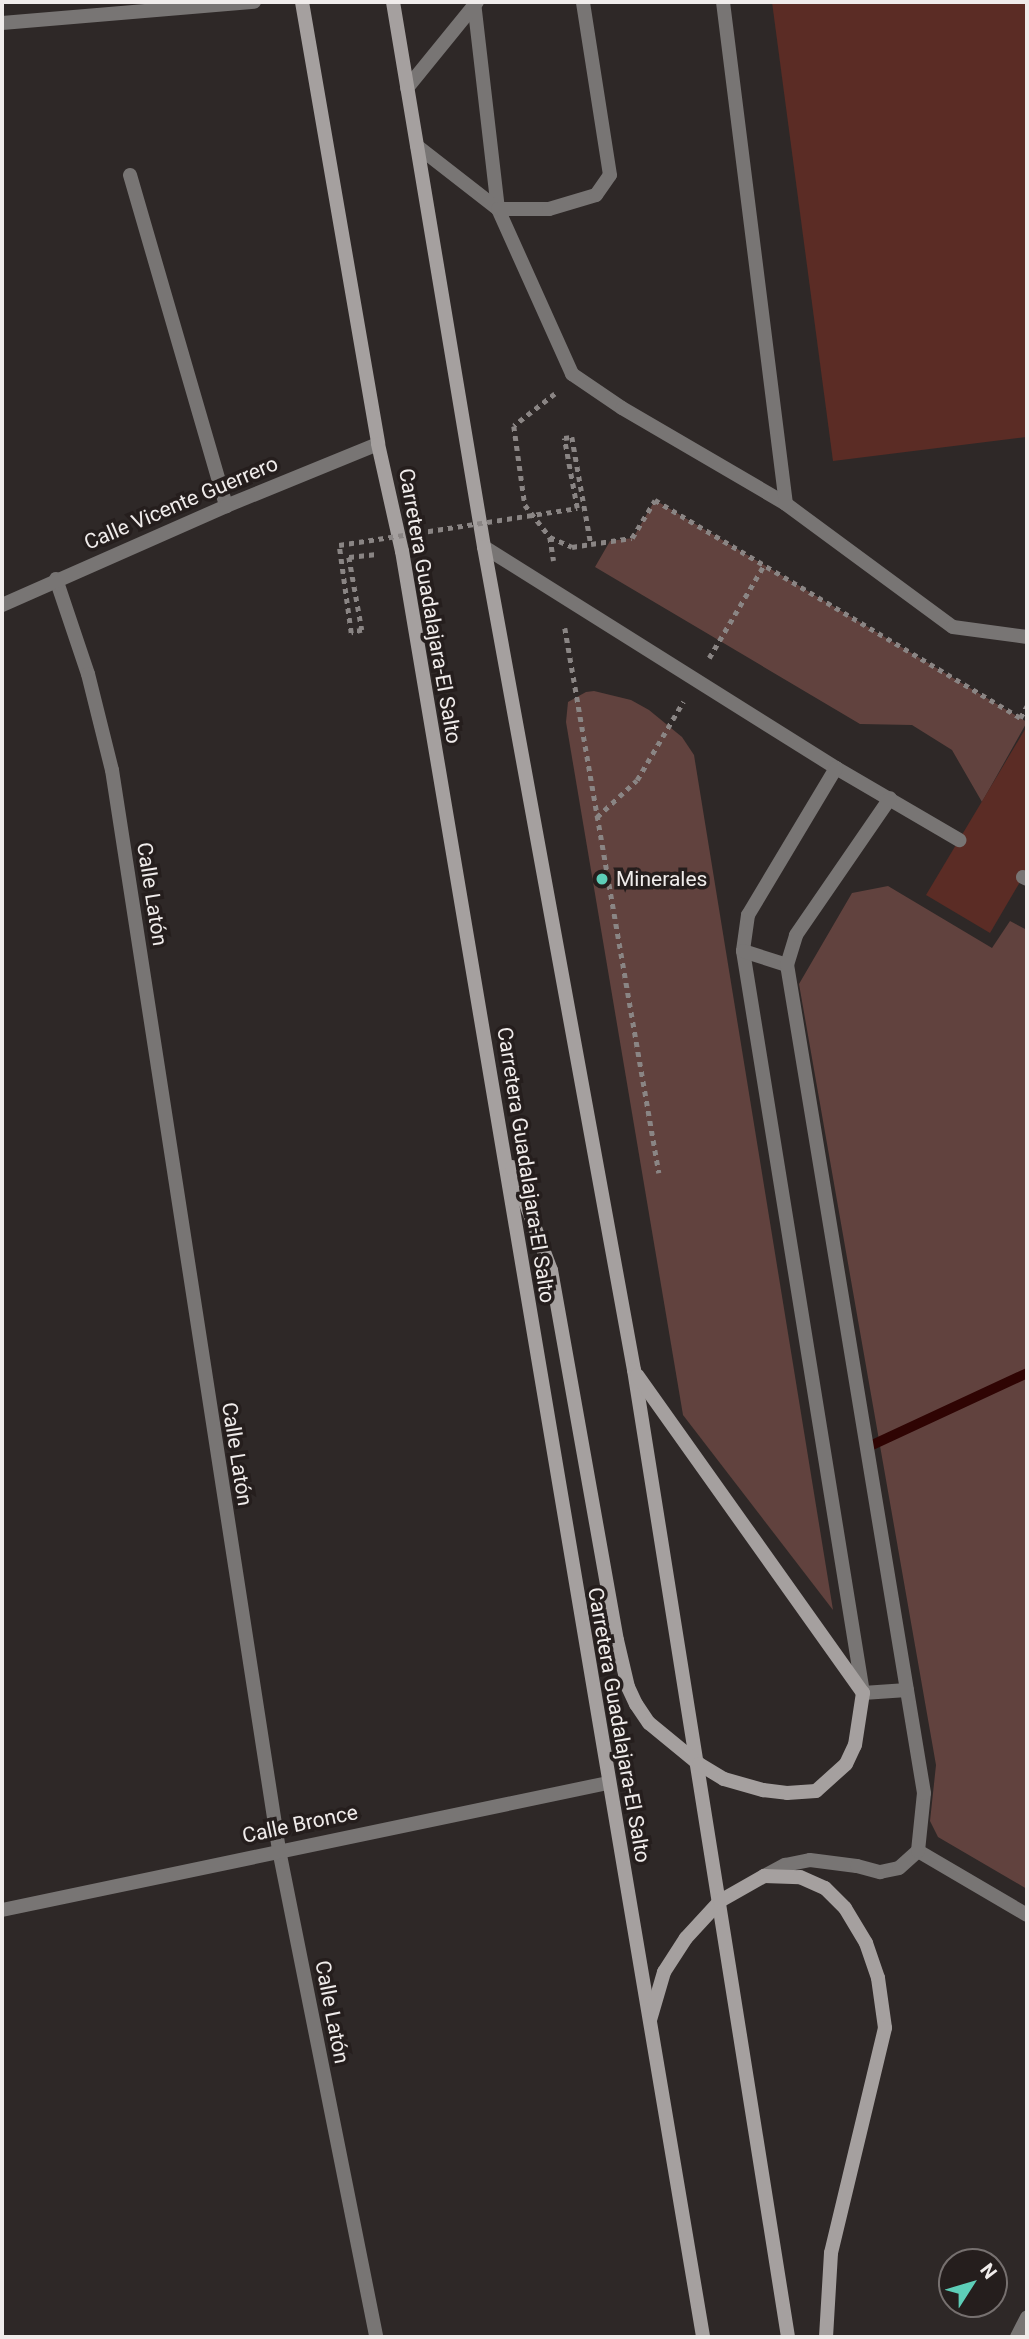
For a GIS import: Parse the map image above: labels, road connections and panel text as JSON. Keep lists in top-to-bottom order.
{
  "streets": {
    "main road": ["Carretera Guadalajara-El Salto"],
    "street": ["Calle Vicente Guerrero", "Calle Latón", "Calle Bronce"]
  },
  "crossings": [
    ["Calle Vicente Guerrero", "Carretera Guadalajara-El Salto"],
    ["Calle Vicente Guerrero", "Calle Latón"],
    ["Carretera Guadalajara-El Salto", "Calle Bronce"],
    ["Calle Latón", "Calle Bronce"]
  ],
  "places": ["Minerales"],
  "north": "top right"
}
